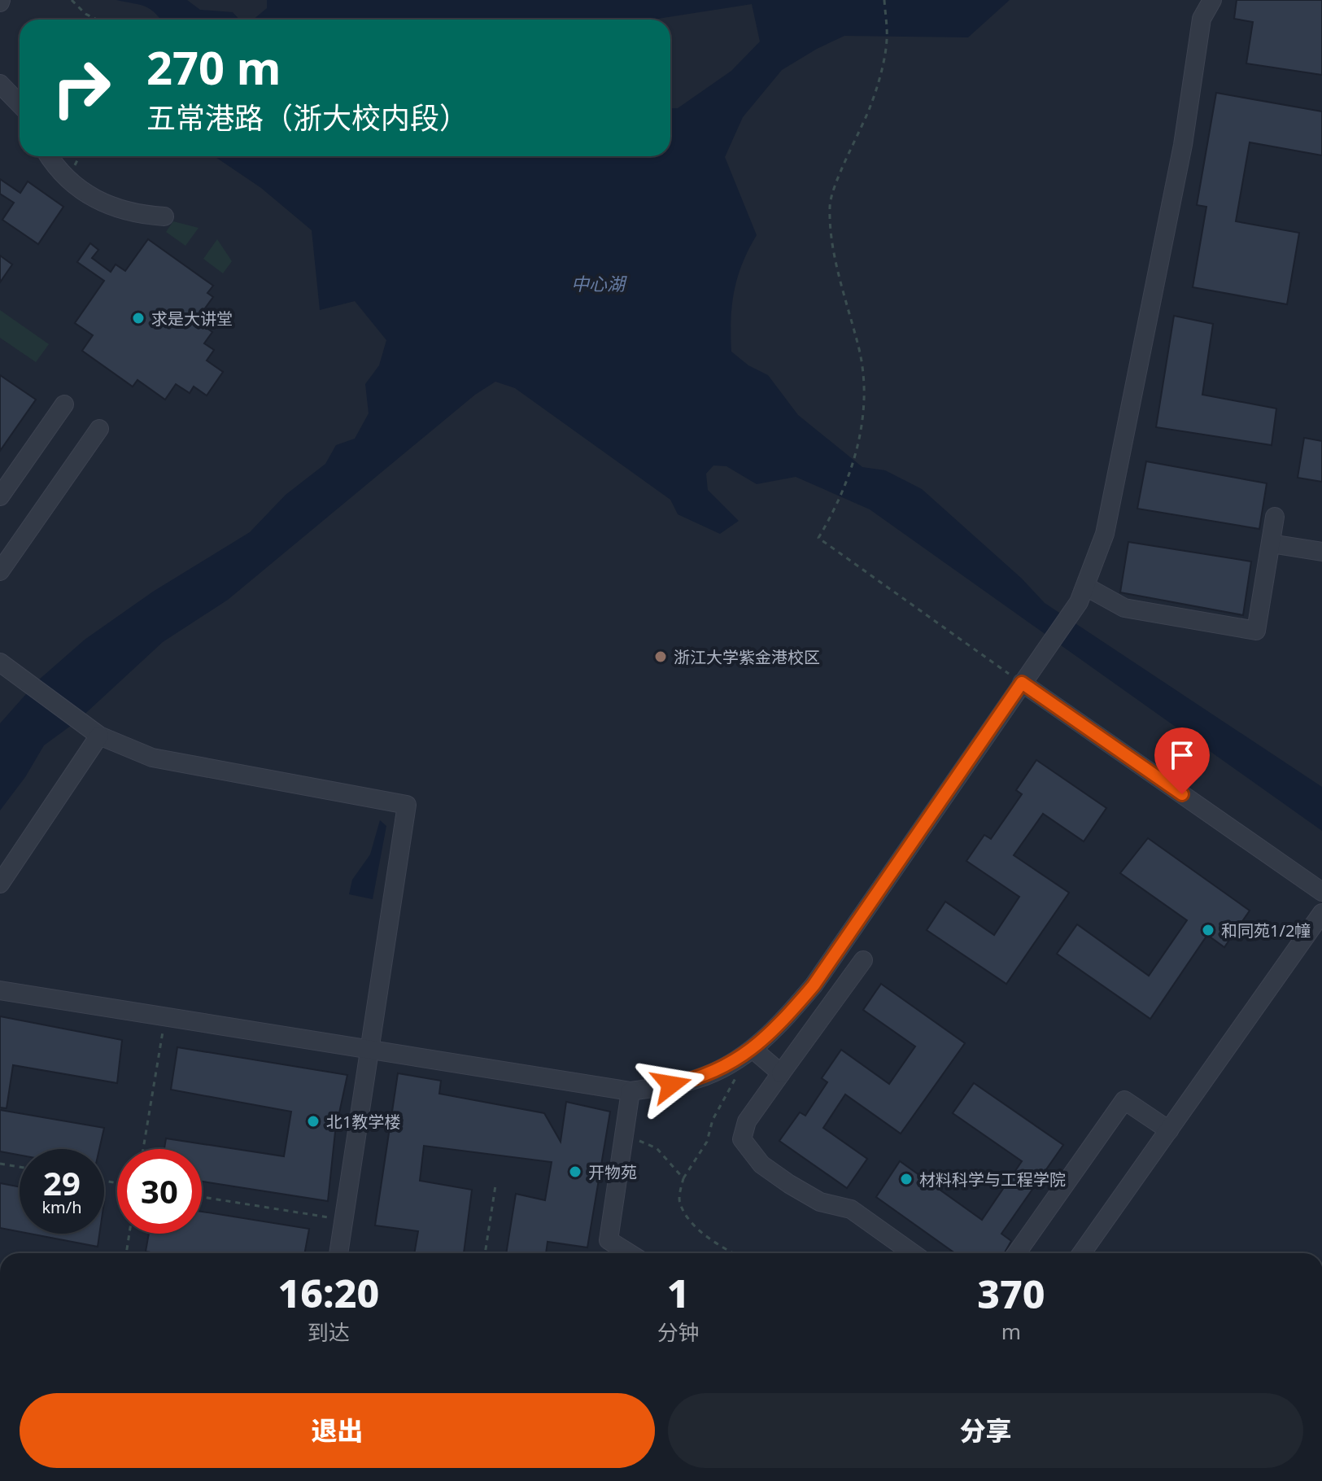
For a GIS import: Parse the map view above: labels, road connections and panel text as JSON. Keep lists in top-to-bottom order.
{
  "water": ["中心湖"],
  "places": [
    "求是大讲堂",
    "浙江大学紫金港校区",
    "和同苑1/2幢",
    "北1教学楼",
    "开物苑",
    "材料科学与工程学院"
  ],
  "page": {
    "turn": ["270 m", "五常港路（浙大校内段）"],
    "speed": "29 km/h",
    "limit": "30",
    "eta": [
      "16:20",
      "到达",
      "1",
      "分钟",
      "370",
      "m"
    ],
    "buttons": ["退出", "分享"]
  }
}
